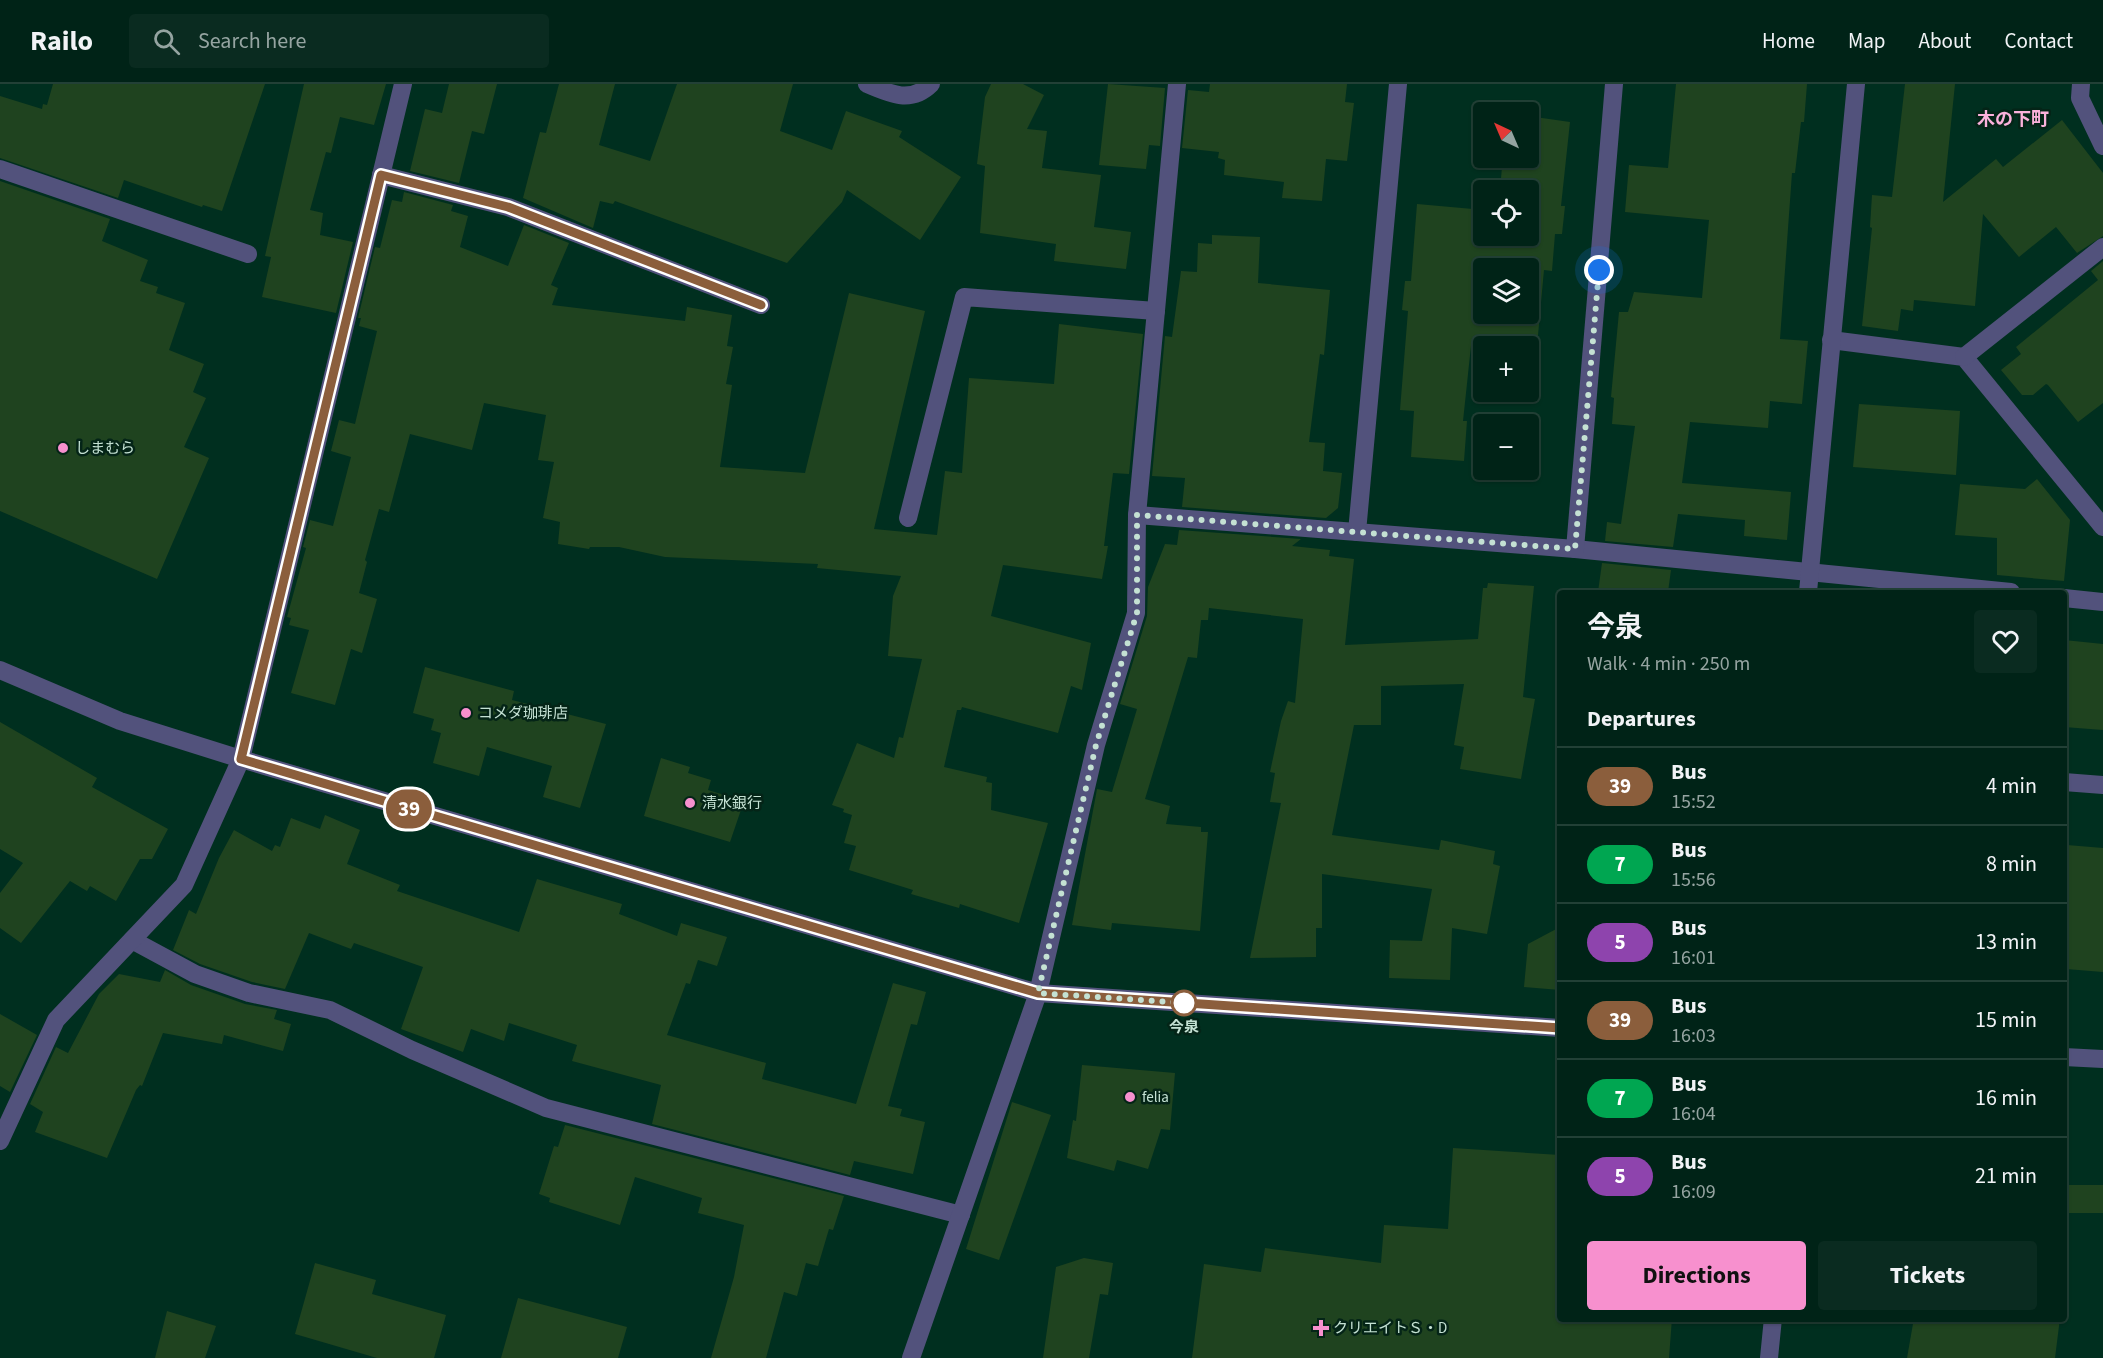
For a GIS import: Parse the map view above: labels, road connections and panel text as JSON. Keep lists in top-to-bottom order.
{
  "districts": ["木の下町"],
  "places": {
    "other": [
      "しまむら",
      "コメダ珈琲店",
      "清水銀行",
      "今泉",
      "felia"
    ],
    "health": ["クリエイトＳ・D"]
  },
  "lines": ["bus line 39"],
  "north": "top left",
  "page": {
    "header": "Railo",
    "search": "Search here",
    "nav": [
      "Home",
      "Map",
      "About",
      "Contact"
    ],
    "on_map": "39",
    "map_buttons": ["+", "−"],
    "heading": [
      ["今泉", "Walk · 4 min · 250 m"],
      "Departures"
    ],
    "list": [
      {
        "mark": "39",
        "name": "Bus",
        "note": "15:52",
        "value": "4 min"
      },
      {
        "mark": "7",
        "name": "Bus",
        "note": "15:56",
        "value": "8 min"
      },
      {
        "mark": "5",
        "name": "Bus",
        "note": "16:01",
        "value": "13 min"
      },
      {
        "mark": "39",
        "name": "Bus",
        "note": "16:03",
        "value": "15 min"
      },
      {
        "mark": "7",
        "name": "Bus",
        "note": "16:04",
        "value": "16 min"
      },
      {
        "mark": "5",
        "name": "Bus",
        "note": "16:09",
        "value": "21 min"
      }
    ],
    "buttons": ["Directions", "Tickets"]
  }
}
